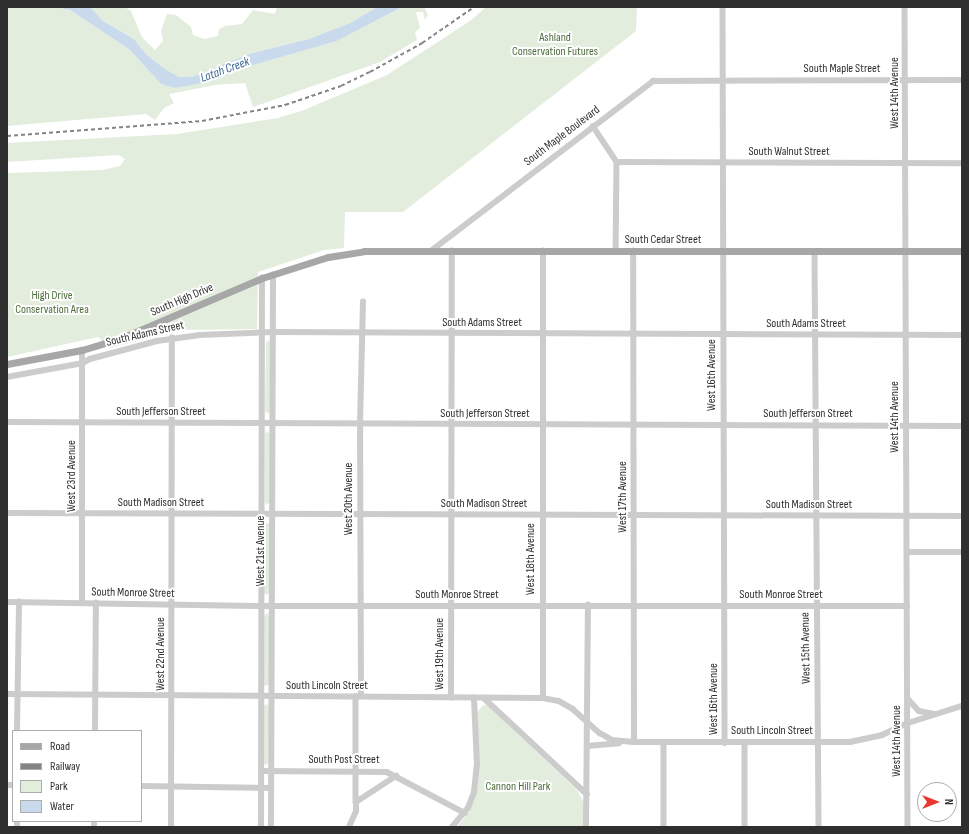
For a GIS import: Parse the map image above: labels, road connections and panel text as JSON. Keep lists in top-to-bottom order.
{
  "streets": {
    "main road": ["South Cedar Street", "South High Drive"],
    "street": [
      "South Maple Street",
      "West 14th Avenue",
      "South Maple Boulevard",
      "South Walnut Street",
      "South Adams Street",
      "West 16th Avenue",
      "South Jefferson Street",
      "West 23rd Avenue",
      "West 17th Avenue",
      "West 20th Avenue",
      "South Madison Street",
      "West 21st Avenue",
      "West 18th Avenue",
      "South Monroe Street",
      "West 15th Avenue",
      "West 22nd Avenue",
      "West 19th Avenue",
      "South Lincoln Street",
      "South Post Street"
    ]
  },
  "crossings": [
    ["South Maple Street", "West 14th Avenue"],
    ["South Maple Street", "South Maple Boulevard"],
    ["South Maple Street", "West 16th Avenue"],
    ["West 14th Avenue", "South Walnut Street"],
    ["West 14th Avenue", "South Cedar Street"],
    ["West 14th Avenue", "South Adams Street"],
    ["West 14th Avenue", "South Jefferson Street"],
    ["West 14th Avenue", "South Madison Street"],
    ["West 14th Avenue", "South Monroe Street"],
    ["West 14th Avenue", "South Lincoln Street"],
    ["South Maple Boulevard", "South Cedar Street"],
    ["South Maple Boulevard", "West 16th Avenue"],
    ["South Walnut Street", "West 16th Avenue"],
    ["South Cedar Street", "South High Drive"],
    ["South Cedar Street", "West 16th Avenue"],
    ["South Cedar Street", "West 17th Avenue"],
    ["South Cedar Street", "West 18th Avenue"],
    ["South Cedar Street", "West 15th Avenue"],
    ["South Cedar Street", "West 19th Avenue"],
    ["South High Drive", "West 23rd Avenue"],
    ["South High Drive", "West 21st Avenue"],
    ["South Adams Street", "West 16th Avenue"],
    ["South Adams Street", "West 23rd Avenue"],
    ["South Adams Street", "West 17th Avenue"],
    ["South Adams Street", "West 20th Avenue"],
    ["South Adams Street", "West 21st Avenue"],
    ["South Adams Street", "West 18th Avenue"],
    ["South Adams Street", "West 15th Avenue"],
    ["South Adams Street", "West 22nd Avenue"],
    ["South Adams Street", "West 19th Avenue"],
    ["West 16th Avenue", "South Jefferson Street"],
    ["West 16th Avenue", "South Madison Street"],
    ["West 16th Avenue", "South Monroe Street"],
    ["West 16th Avenue", "South Lincoln Street"],
    ["South Jefferson Street", "West 23rd Avenue"],
    ["South Jefferson Street", "West 17th Avenue"],
    ["South Jefferson Street", "West 20th Avenue"],
    ["South Jefferson Street", "West 21st Avenue"],
    ["South Jefferson Street", "West 18th Avenue"],
    ["South Jefferson Street", "West 15th Avenue"],
    ["South Jefferson Street", "West 22nd Avenue"],
    ["South Jefferson Street", "West 19th Avenue"],
    ["West 23rd Avenue", "South Madison Street"],
    ["West 23rd Avenue", "South Monroe Street"],
    ["West 17th Avenue", "South Madison Street"],
    ["West 17th Avenue", "South Monroe Street"],
    ["West 17th Avenue", "South Lincoln Street"],
    ["West 20th Avenue", "South Madison Street"],
    ["West 20th Avenue", "South Monroe Street"],
    ["West 20th Avenue", "South Lincoln Street"],
    ["West 20th Avenue", "South Post Street"],
    ["South Madison Street", "West 21st Avenue"],
    ["South Madison Street", "West 18th Avenue"],
    ["South Madison Street", "West 15th Avenue"],
    ["South Madison Street", "West 22nd Avenue"],
    ["South Madison Street", "West 19th Avenue"],
    ["West 21st Avenue", "South Monroe Street"],
    ["West 21st Avenue", "South Lincoln Street"],
    ["West 21st Avenue", "South Post Street"],
    ["West 18th Avenue", "South Monroe Street"],
    ["West 18th Avenue", "South Lincoln Street"],
    ["South Monroe Street", "West 15th Avenue"],
    ["South Monroe Street", "West 22nd Avenue"],
    ["South Monroe Street", "West 19th Avenue"],
    ["West 15th Avenue", "South Lincoln Street"],
    ["West 22nd Avenue", "South Lincoln Street"],
    ["West 19th Avenue", "South Lincoln Street"]
  ],
  "water": ["Latah Creek"],
  "parks": ["Ashland Conservation Futures", "High Drive Conservation Area", "Cannon Hill Park"],
  "legend": [
    "Road",
    "Railway",
    "Park",
    "Water"
  ],
  "north": "right"
}
